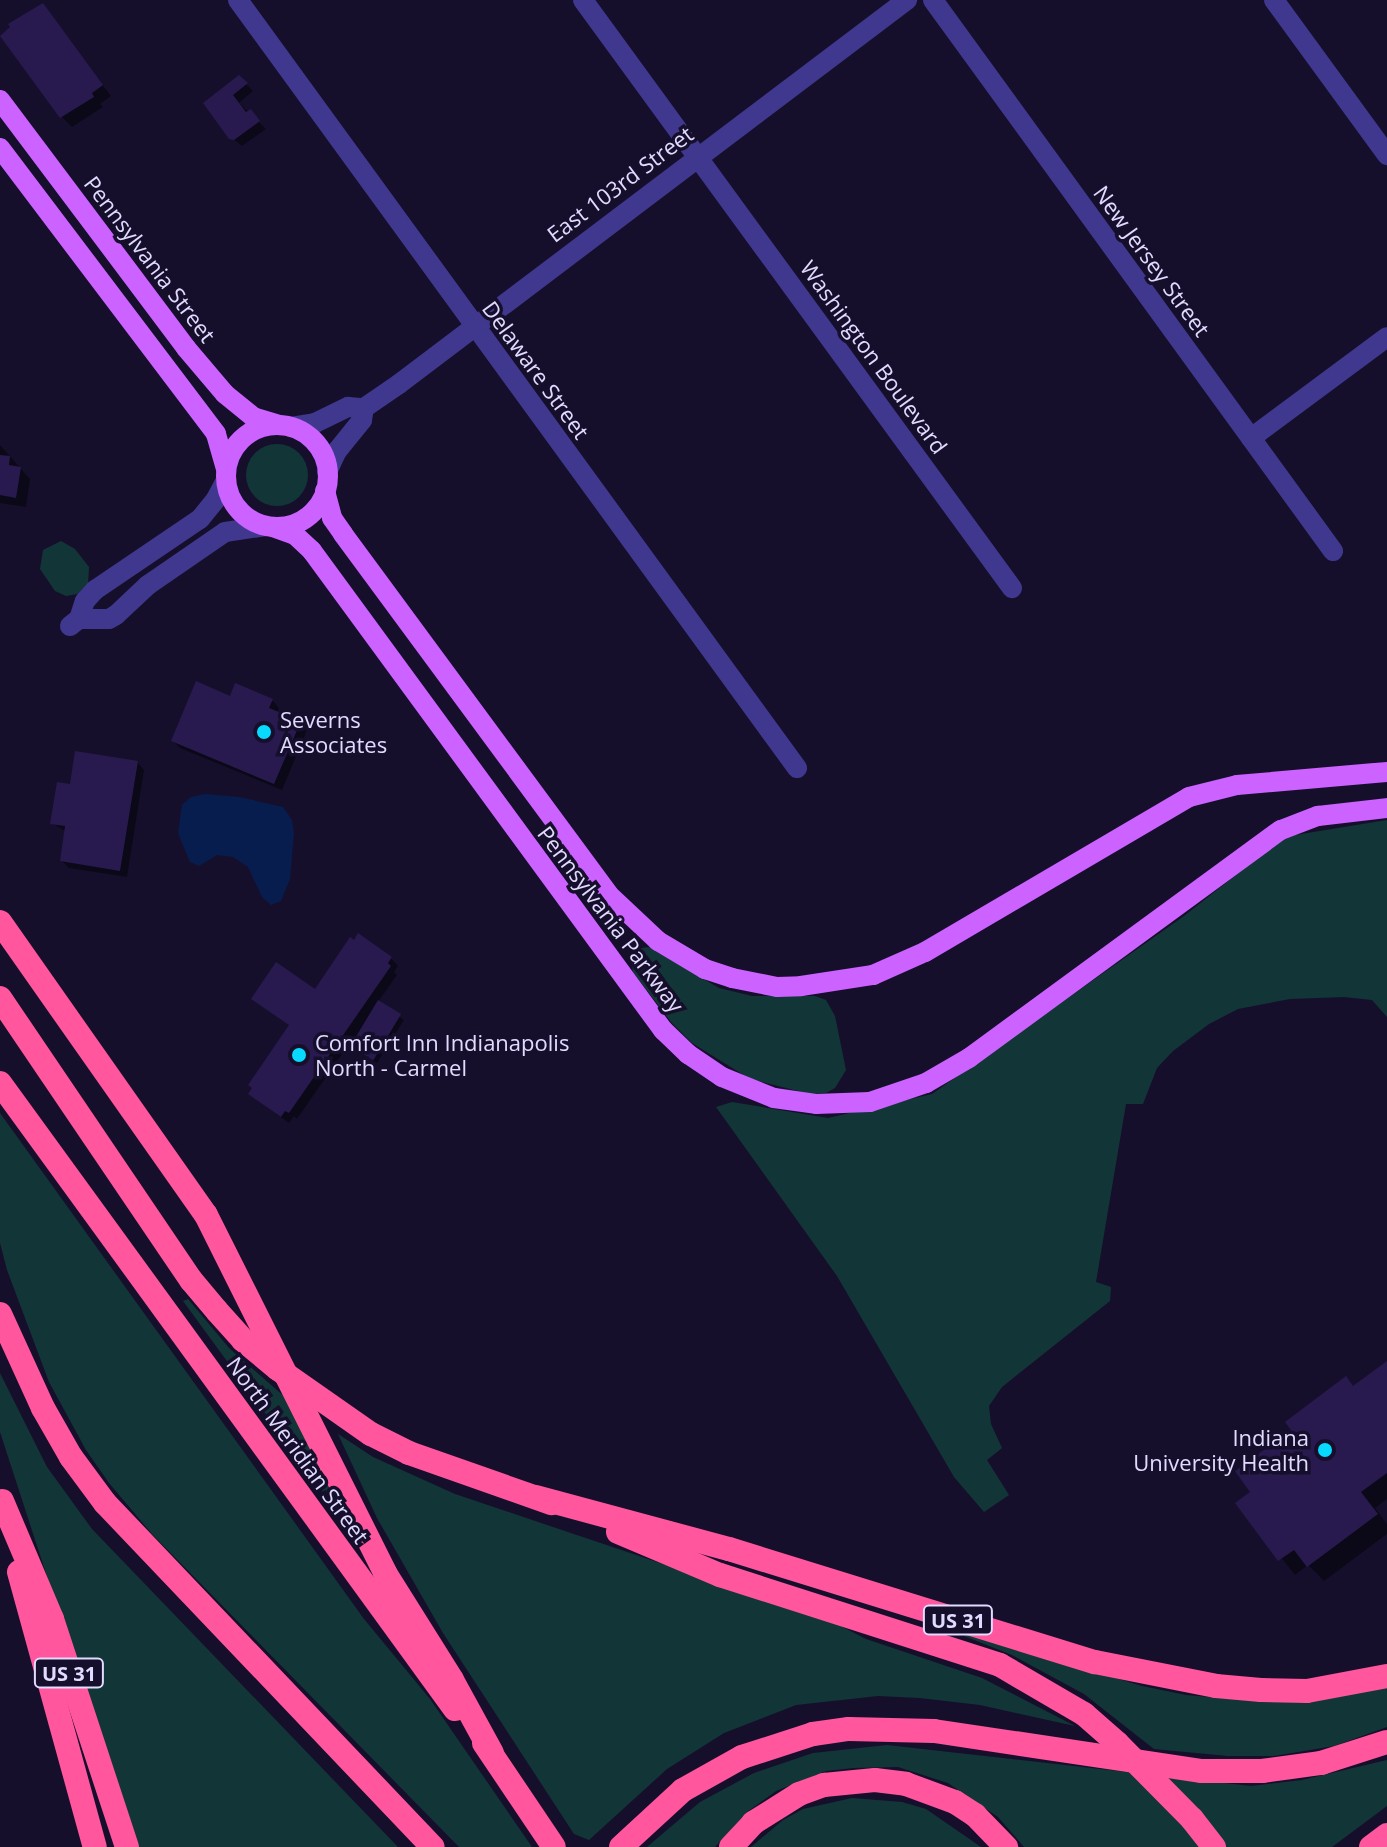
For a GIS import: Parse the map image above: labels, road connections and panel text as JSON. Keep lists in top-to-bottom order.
{
  "streets": {
    "highway": ["North Meridian Street", "US 31"],
    "main road": ["Pennsylvania Street", "Pennsylvania Parkway"],
    "street": [
      "East 103rd Street",
      "New Jersey Street",
      "Washington Boulevard",
      "Delaware Street"
    ]
  },
  "crossings": [
    ["East 103rd Street", "Pennsylvania Street"],
    ["East 103rd Street", "Washington Boulevard"],
    ["East 103rd Street", "Delaware Street"],
    ["East 103rd Street", "Pennsylvania Parkway"],
    ["Pennsylvania Street", "Pennsylvania Parkway"]
  ],
  "places": ["Severns Associates", "Comfort Inn Indianapolis North - Carmel", "Indiana University Health"]
}
